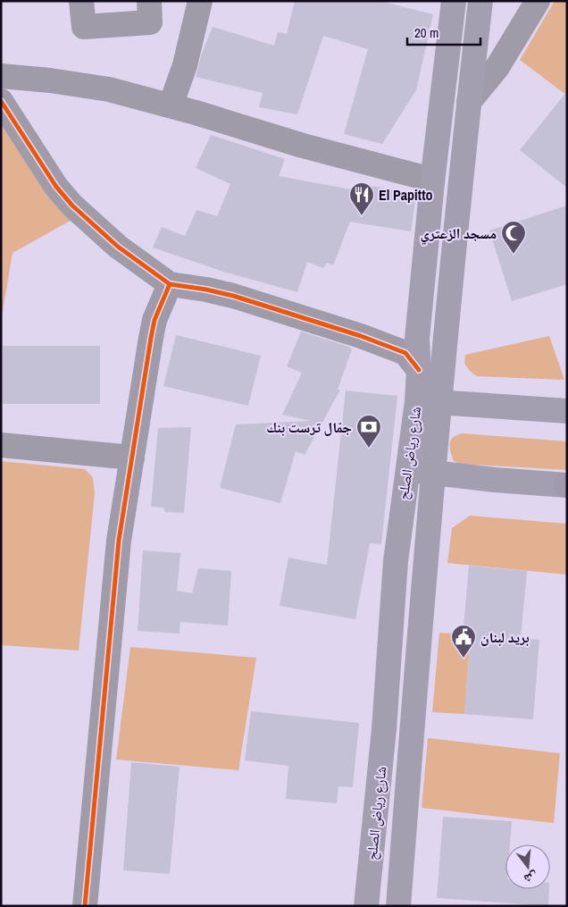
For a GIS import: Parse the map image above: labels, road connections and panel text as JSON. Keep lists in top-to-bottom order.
{
  "streets": {
    "main road": ["شارع رياض الصلح"]
  },
  "places": {
    "restaurant": ["El Papitto"],
    "mosque": ["مسجد الزعتري"],
    "bank": ["جمّال ترست بنك"],
    "public building": ["بريد لبنان"]
  },
  "scale_bar": "20 m",
  "north": "bottom"
}
